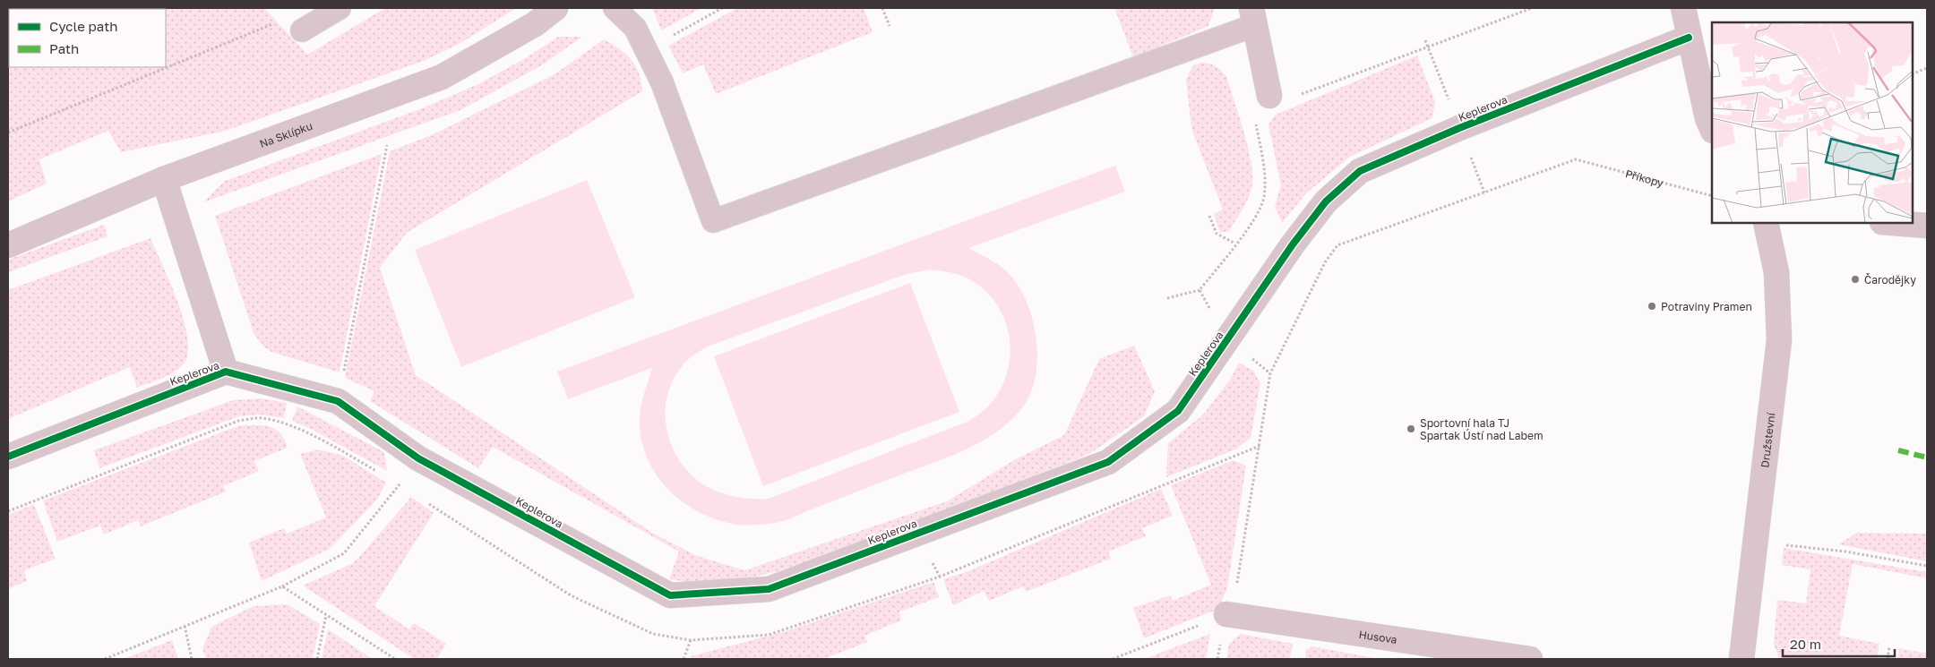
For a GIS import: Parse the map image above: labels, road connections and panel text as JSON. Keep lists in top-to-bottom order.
{
  "streets": {
    "street": [
      "Keplerova",
      "Na Sklípku",
      "Družstevní",
      "Husova"
    ],
    "path": ["Příkopy"]
  },
  "crossings": [
    ["Keplerova", "Na Sklípku"]
  ],
  "places": ["Čarodějky", "Potraviny Pramen", "Sportovní hala TJ Spartak Ústí nad Labem"],
  "legend": ["Cycle path", "Path"],
  "scale_bar": "20 m"
}
